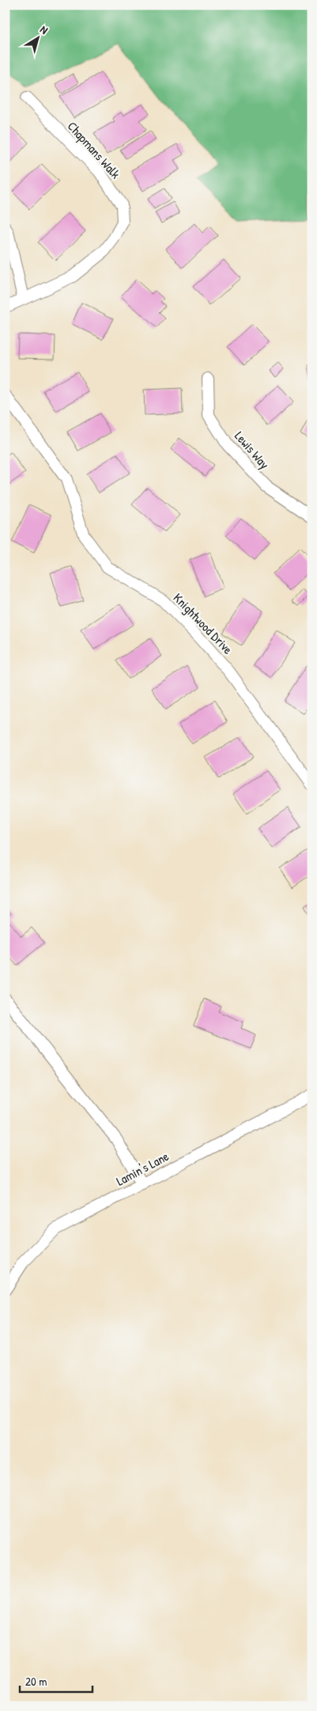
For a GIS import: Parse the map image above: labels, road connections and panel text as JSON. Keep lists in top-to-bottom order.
{
  "streets": {
    "lane": [
      "Chapmans Walk",
      "Lewis Way",
      "Knightwood Drive",
      "Lamin's Lane"
    ]
  },
  "scale_bar": "20 m",
  "north": "top right"
}
